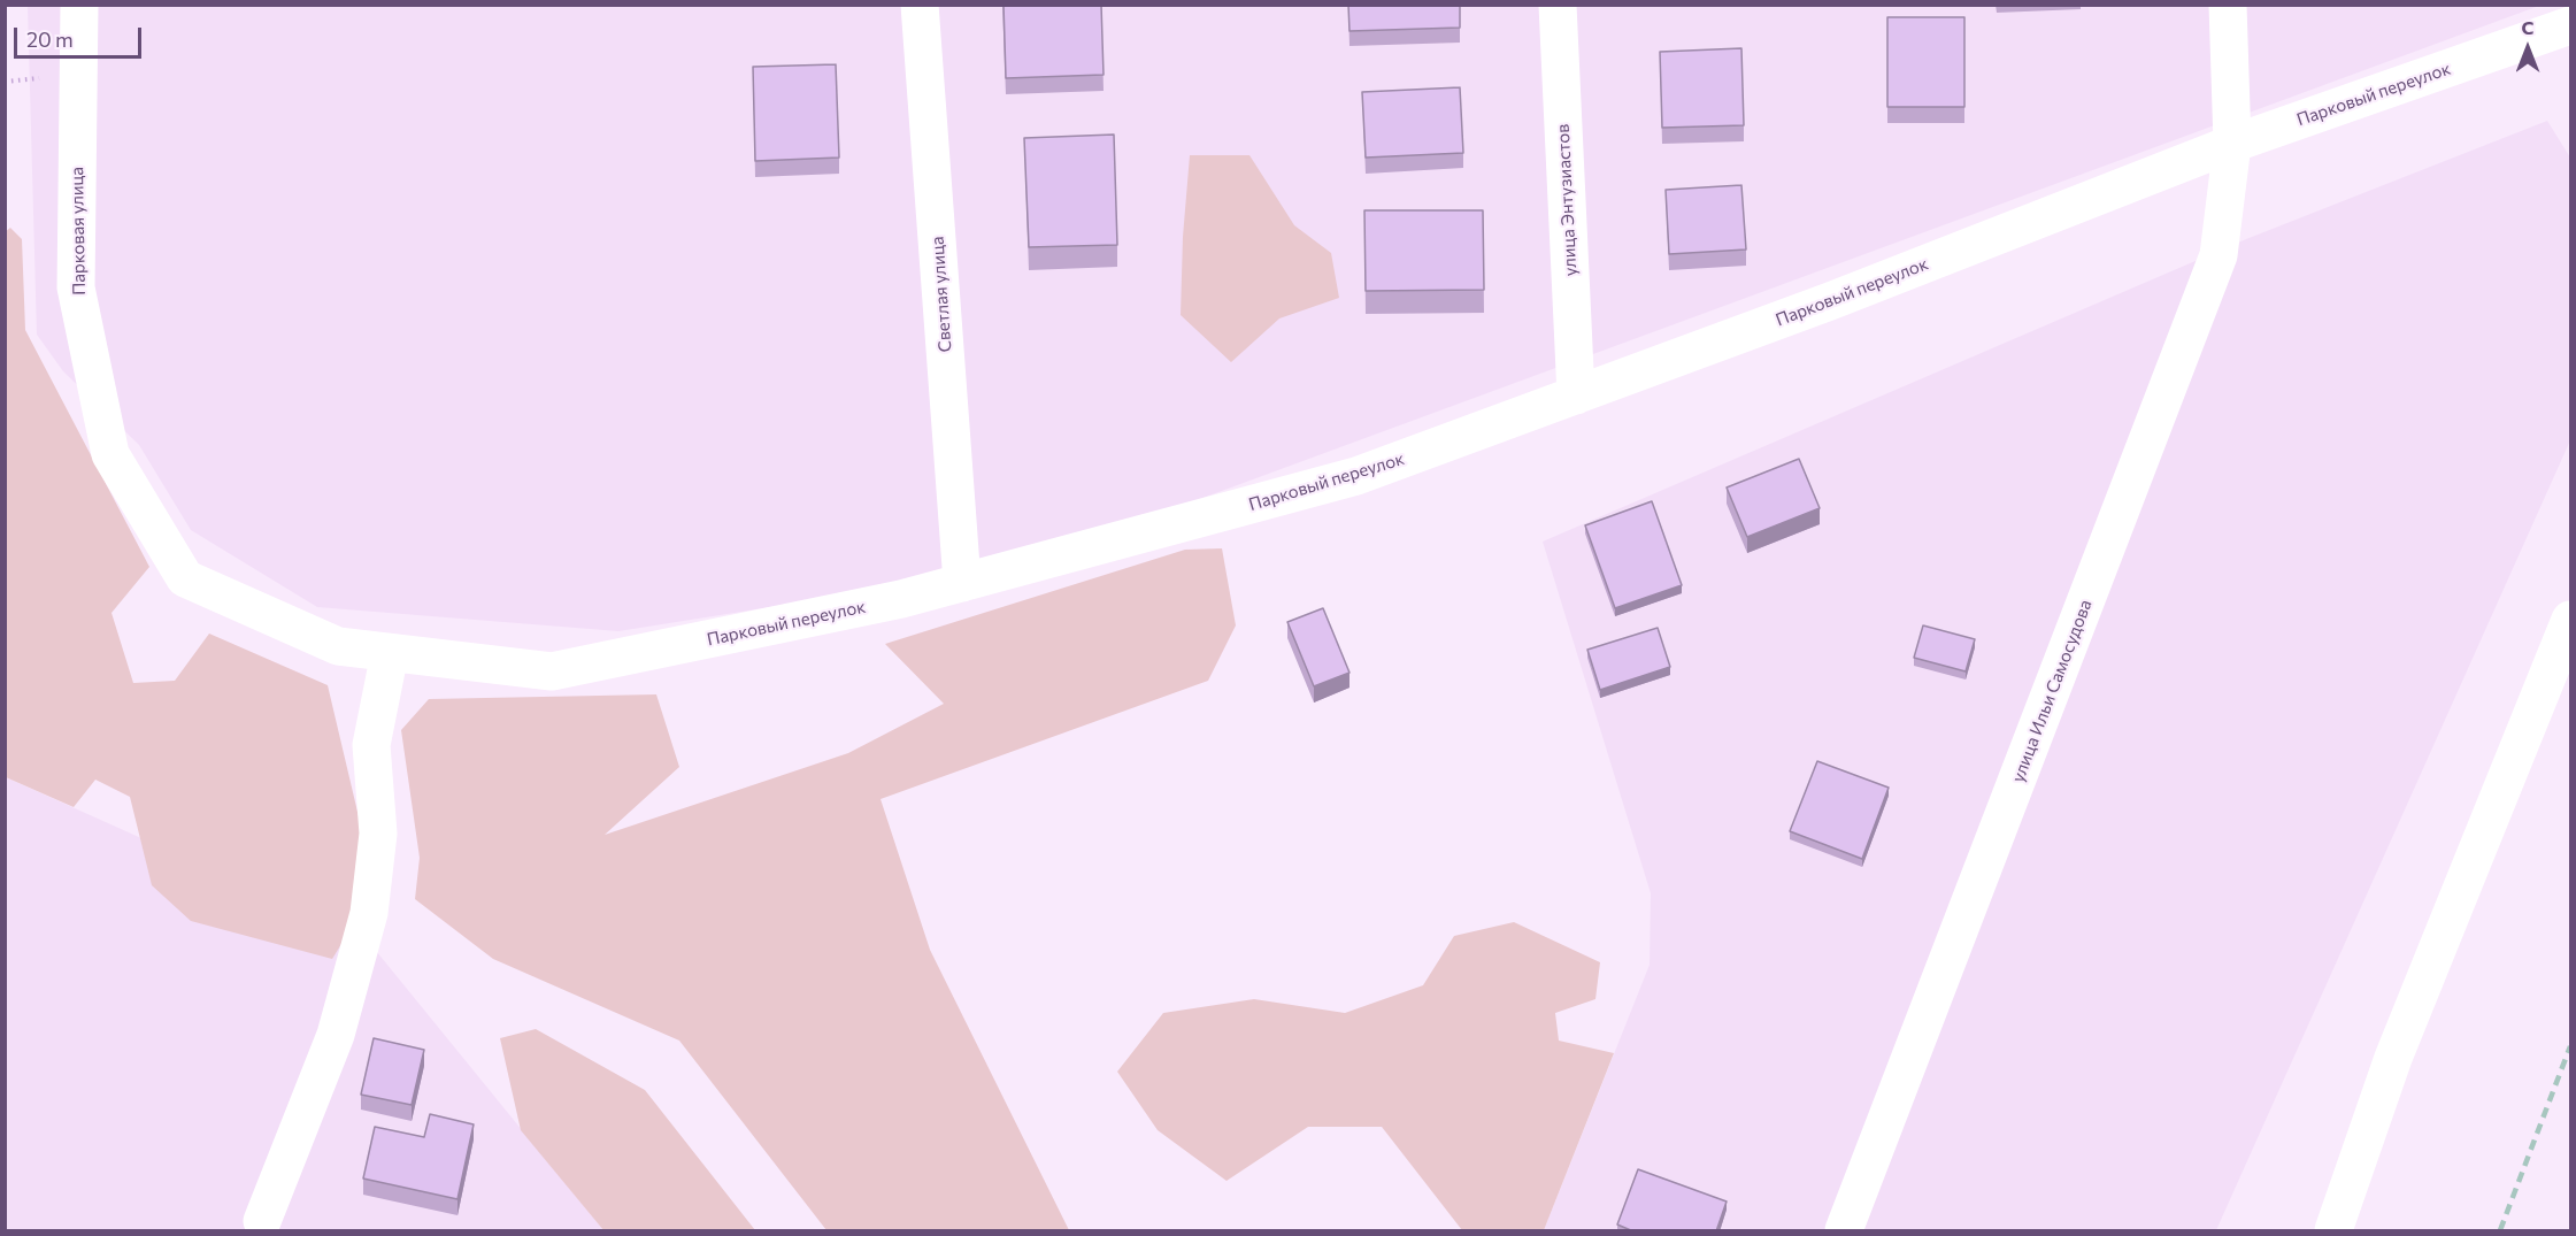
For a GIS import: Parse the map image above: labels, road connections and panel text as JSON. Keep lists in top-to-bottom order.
{
  "streets": {
    "street": [
      "Парковый переулок",
      "улица Энтузиастов",
      "Парковая улица",
      "Светлая улица",
      "улица Ильи Самосудова"
    ]
  },
  "crossings": [
    ["Парковый переулок", "улица Энтузиастов"],
    ["Парковый переулок", "Парковая улица"],
    ["Парковый переулок", "Светлая улица"],
    ["Парковый переулок", "улица Ильи Самосудова"]
  ],
  "scale_bar": "20 m",
  "north": "top"
}
